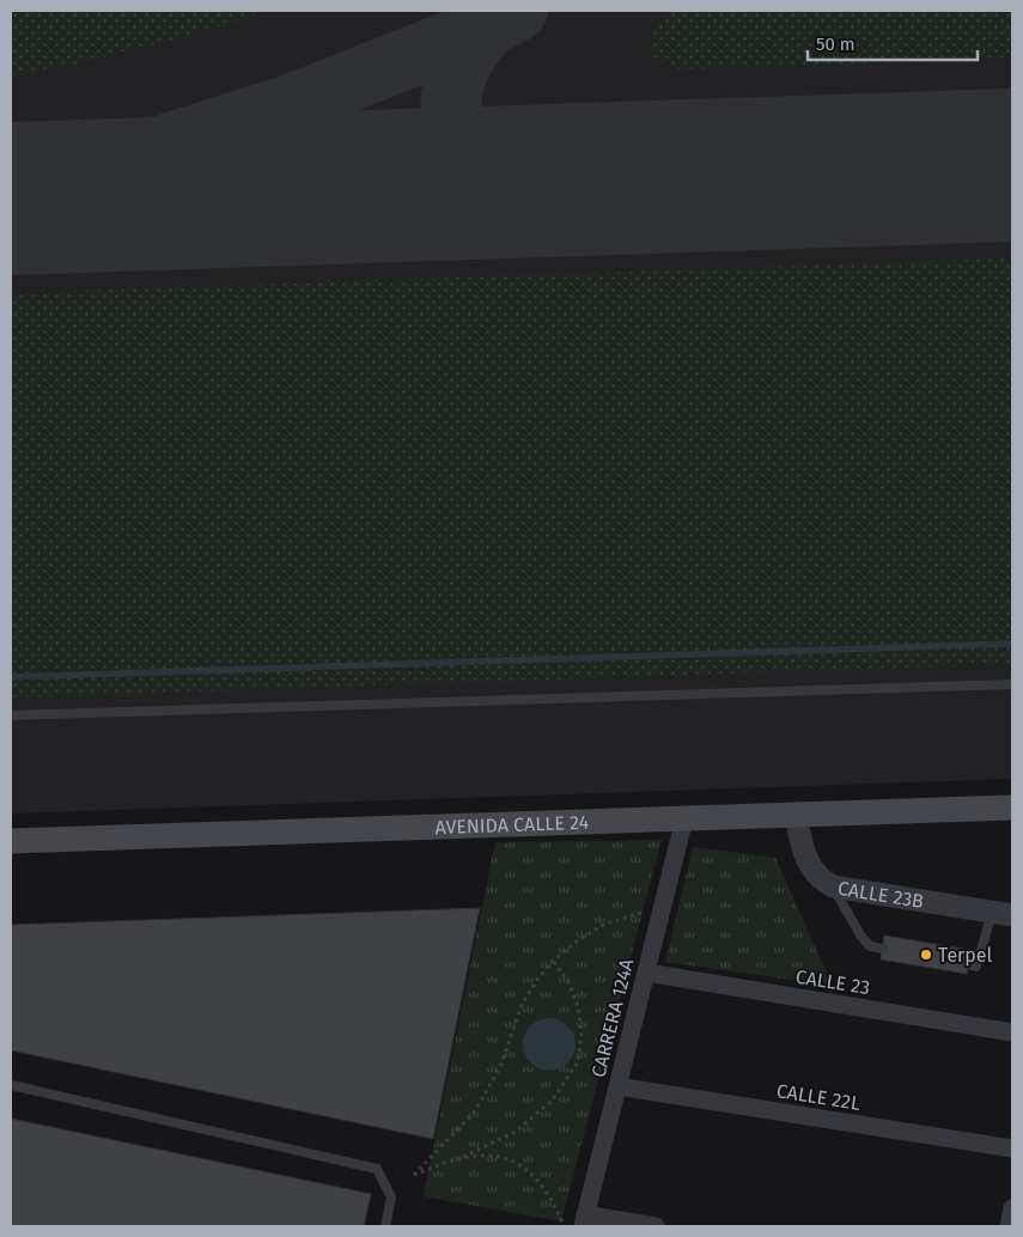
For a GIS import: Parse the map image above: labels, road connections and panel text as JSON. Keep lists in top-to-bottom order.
{
  "streets": {
    "main road": ["AVENIDA CALLE 24"],
    "street": [
      "CALLE 23B",
      "CALLE 23",
      "CARRERA 124A",
      "CALLE 22L"
    ]
  },
  "crossings": [
    ["AVENIDA CALLE 24", "CALLE 23B"],
    ["AVENIDA CALLE 24", "CARRERA 124A"],
    ["CALLE 23", "CARRERA 124A"],
    ["CARRERA 124A", "CALLE 22L"]
  ],
  "places": ["Terpel"],
  "scale_bar": "50 m"
}
